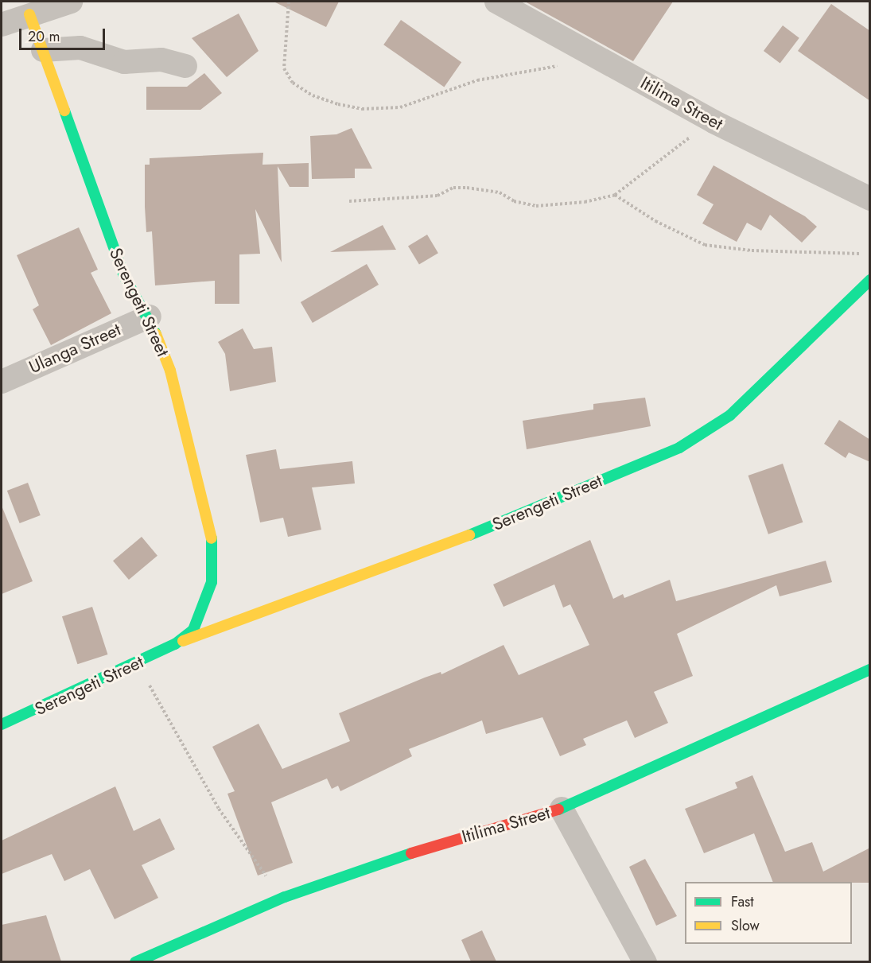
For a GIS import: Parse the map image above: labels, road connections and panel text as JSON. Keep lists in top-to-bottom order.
{
  "streets": {
    "street": ["Itilima Street", "Serengeti Street", "Ulanga Street"]
  },
  "crossings": [
    ["Serengeti Street", "Ulanga Street"]
  ],
  "legend": ["Fast", "Slow"],
  "scale_bar": "20 m"
}
